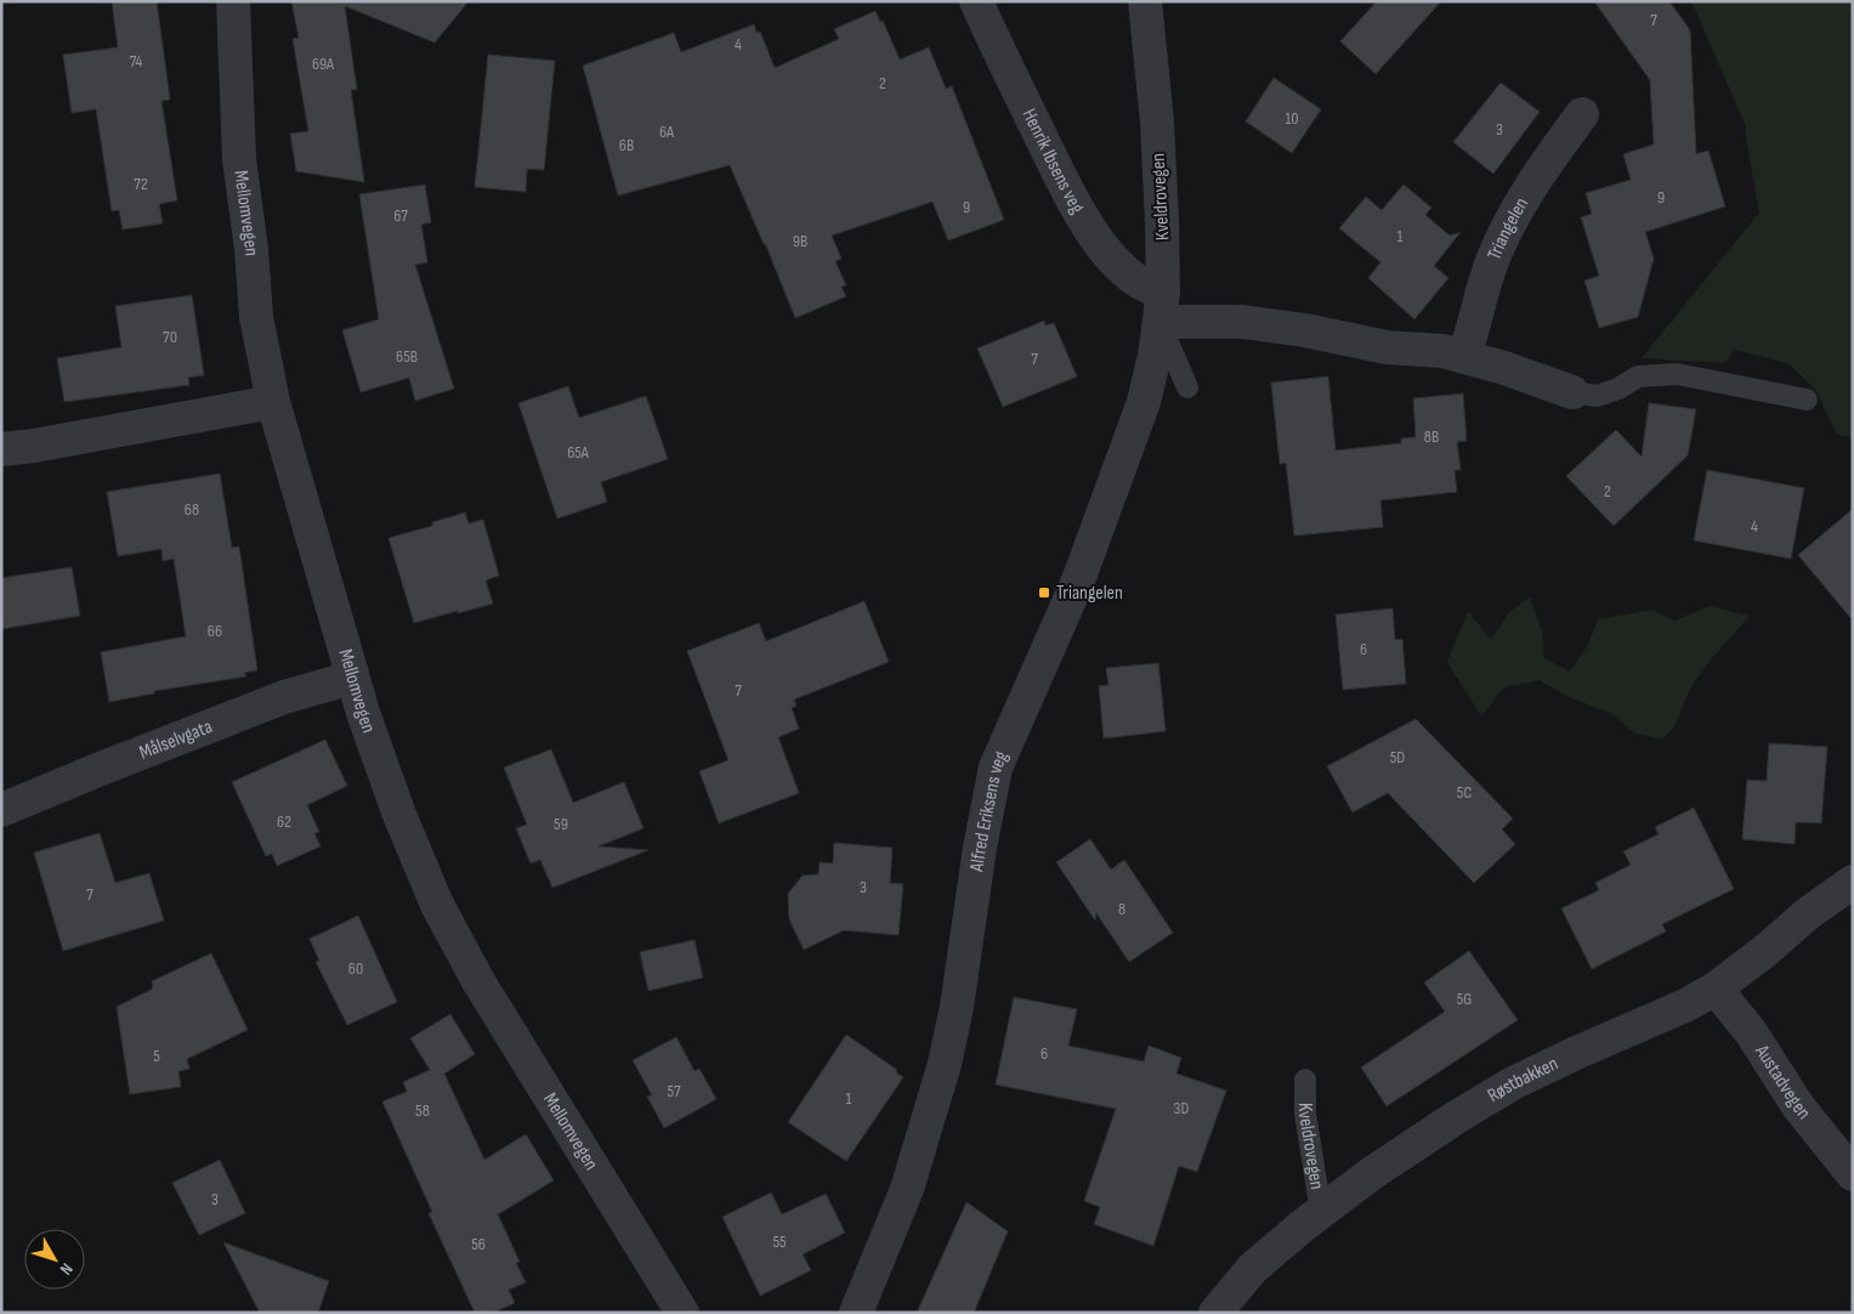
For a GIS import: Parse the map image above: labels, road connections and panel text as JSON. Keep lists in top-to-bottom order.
{
  "streets": {
    "street": [
      "Henrik Ibsens veg",
      "Kveldrovegen",
      "Mellomvegen",
      "Triangelen",
      "Målselvgata",
      "Alfred Eriksens veg",
      "Røstbakken",
      "Austadvegen"
    ]
  },
  "crossings": [
    ["Henrik Ibsens veg", "Kveldrovegen"],
    ["Henrik Ibsens veg", "Alfred Eriksens veg"],
    ["Kveldrovegen", "Alfred Eriksens veg"],
    ["Kveldrovegen", "Røstbakken"],
    ["Mellomvegen", "Målselvgata"],
    ["Røstbakken", "Austadvegen"]
  ],
  "places": {
    "transit": ["Triangelen"]
  },
  "house_numbers": [
    "7",
    "4",
    "74",
    "69A",
    "2",
    "10",
    "3",
    "6A",
    "6B",
    "72",
    "9",
    "9",
    "67",
    "1",
    "9B",
    "70",
    "65B",
    "7",
    "8B",
    "65A",
    "2",
    "68",
    "4",
    "66",
    "6",
    "7",
    "5D",
    "5C",
    "62",
    "59",
    "3",
    "7",
    "8",
    "60",
    "5G",
    "6",
    "5",
    "57",
    "1",
    "3D",
    "58",
    "3",
    "55",
    "56"
  ],
  "north": "bottom right"
}
